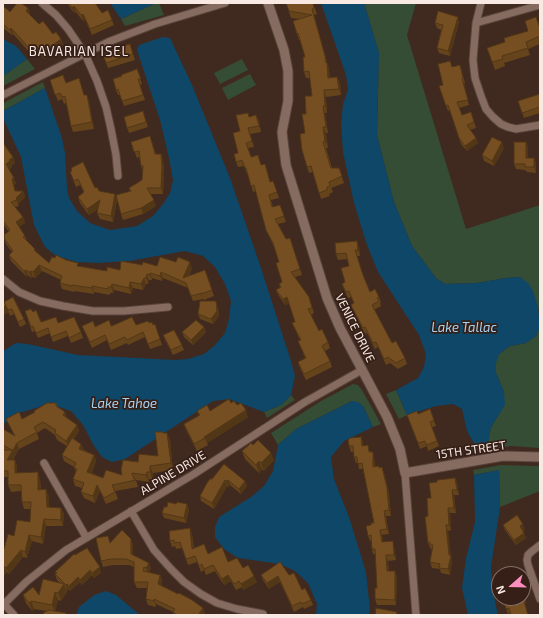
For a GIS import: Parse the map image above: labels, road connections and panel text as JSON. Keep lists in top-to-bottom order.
{
  "streets": {
    "street": ["VENICE DRIVE", "15TH STREET", "ALPINE DRIVE"]
  },
  "crossings": [
    ["VENICE DRIVE", "15TH STREET"],
    ["VENICE DRIVE", "ALPINE DRIVE"]
  ],
  "districts": ["BAVARIAN ISEL"],
  "water": ["Lake Tallac", "Lake Tahoe"],
  "north": "left"
}
